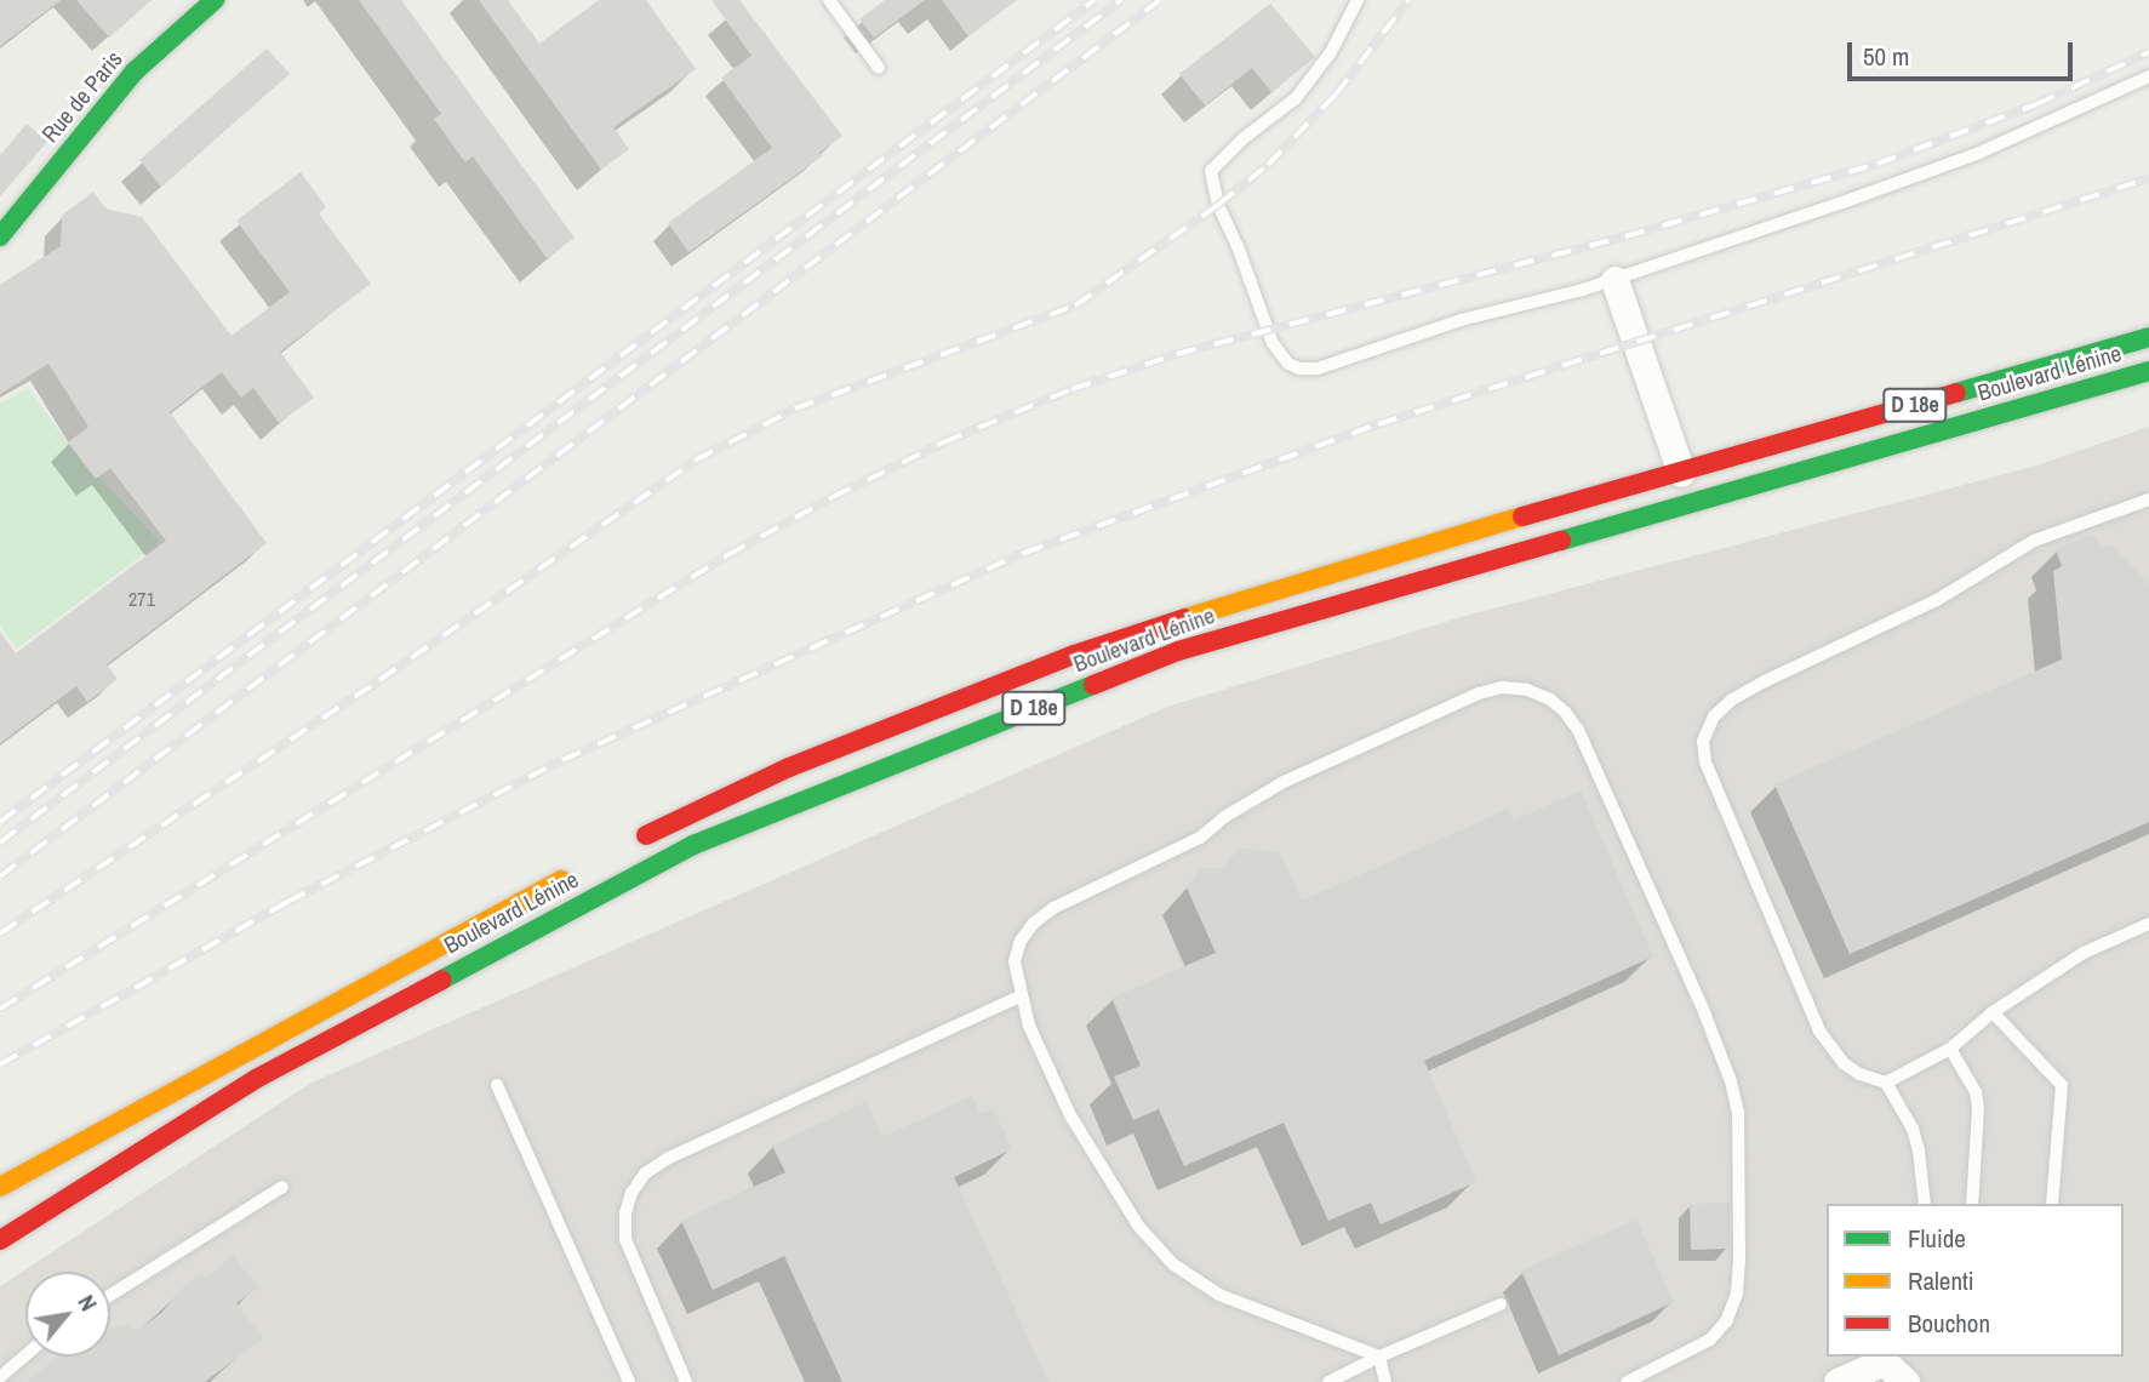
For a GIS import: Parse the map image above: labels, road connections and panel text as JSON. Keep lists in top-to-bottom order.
{
  "streets": {
    "main road": ["Rue de Paris", "Boulevard Lénine", "D 18e"]
  },
  "crossings": [
    ["Boulevard Lénine", "D 18e"]
  ],
  "house_numbers": ["271"],
  "legend": ["Fluide", "Ralenti", "Bouchon"],
  "scale_bar": "50 m",
  "north": "top right"
}
